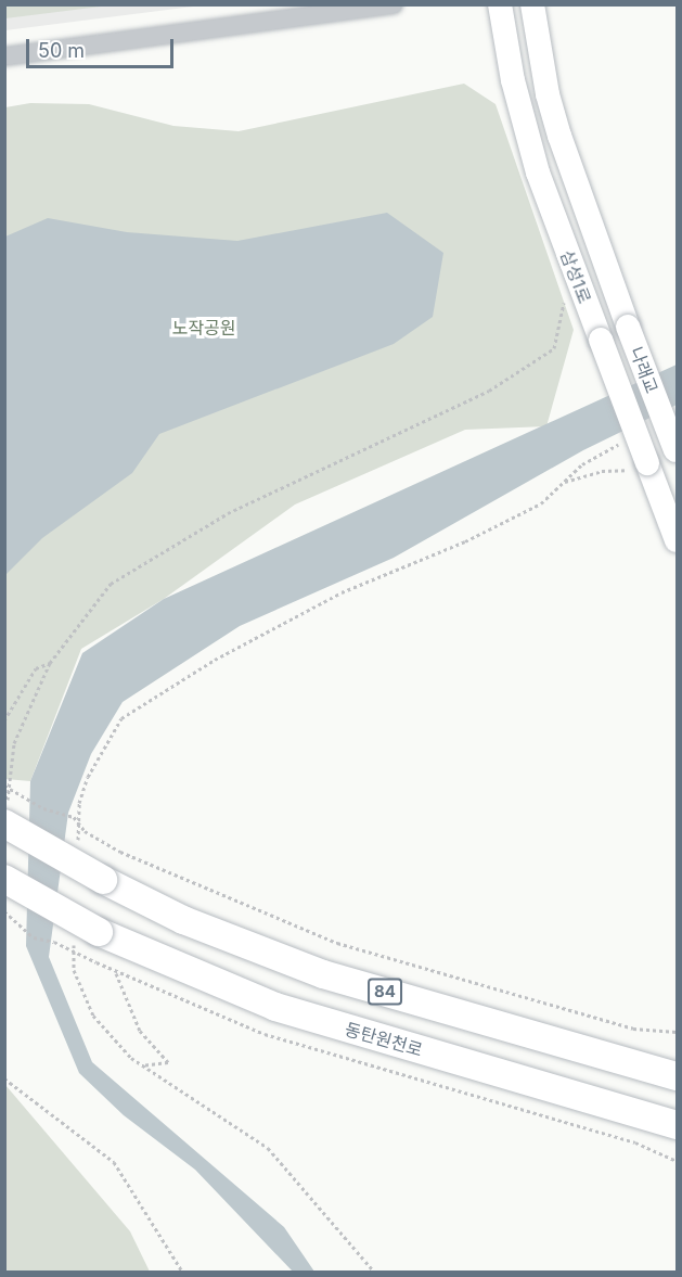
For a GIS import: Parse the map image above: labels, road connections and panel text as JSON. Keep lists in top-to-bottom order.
{
  "streets": {
    "main road": ["84", "동탄원천로"],
    "street": ["삼성1로", "나래교"]
  },
  "crossings": [
    ["삼성1로", "나래교"]
  ],
  "parks": ["노작공원"],
  "scale_bar": "50 m"
}
